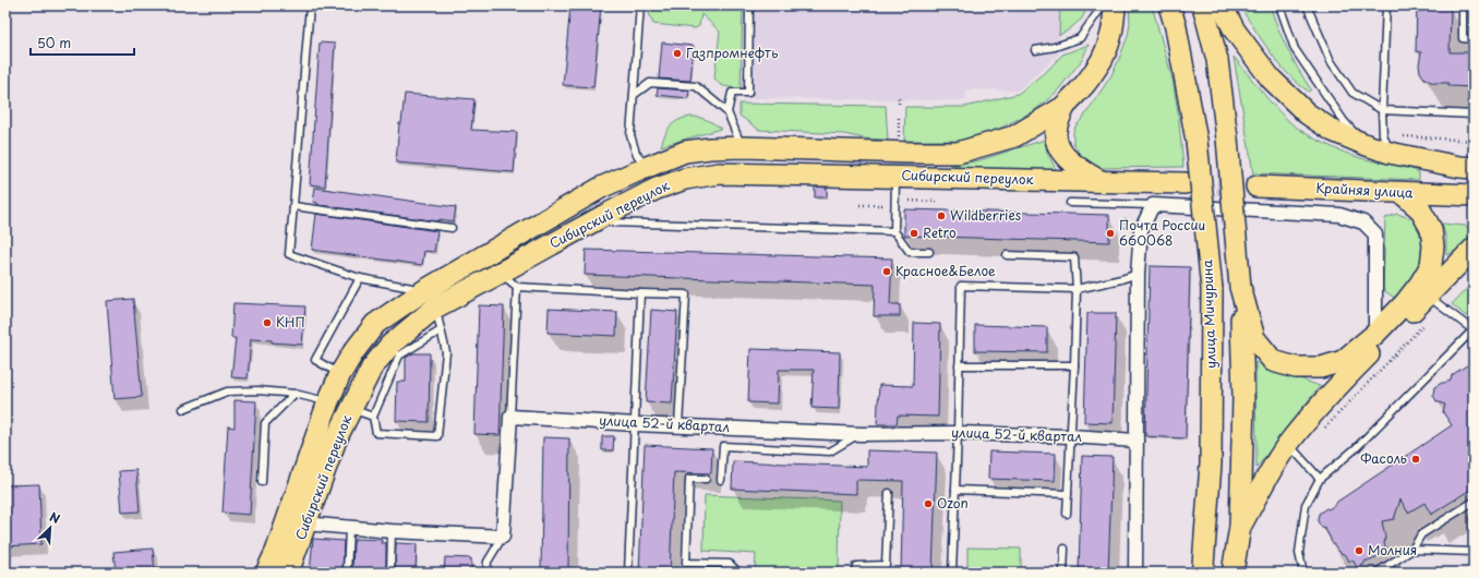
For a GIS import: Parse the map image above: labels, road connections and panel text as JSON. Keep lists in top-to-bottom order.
{
  "streets": {
    "main road": ["Сибирский переулок", "Крайняя улица", "улица Мичурина"],
    "street": ["улица 52-й квартал"]
  },
  "places": [
    "Газпромнефть",
    "Wildberries",
    "Retro",
    "Почта России 660068",
    "Красное&Белое",
    "КНП",
    "Фасоль",
    "Ozon",
    "Молния"
  ],
  "scale_bar": "50 m",
  "north": "top right"
}
